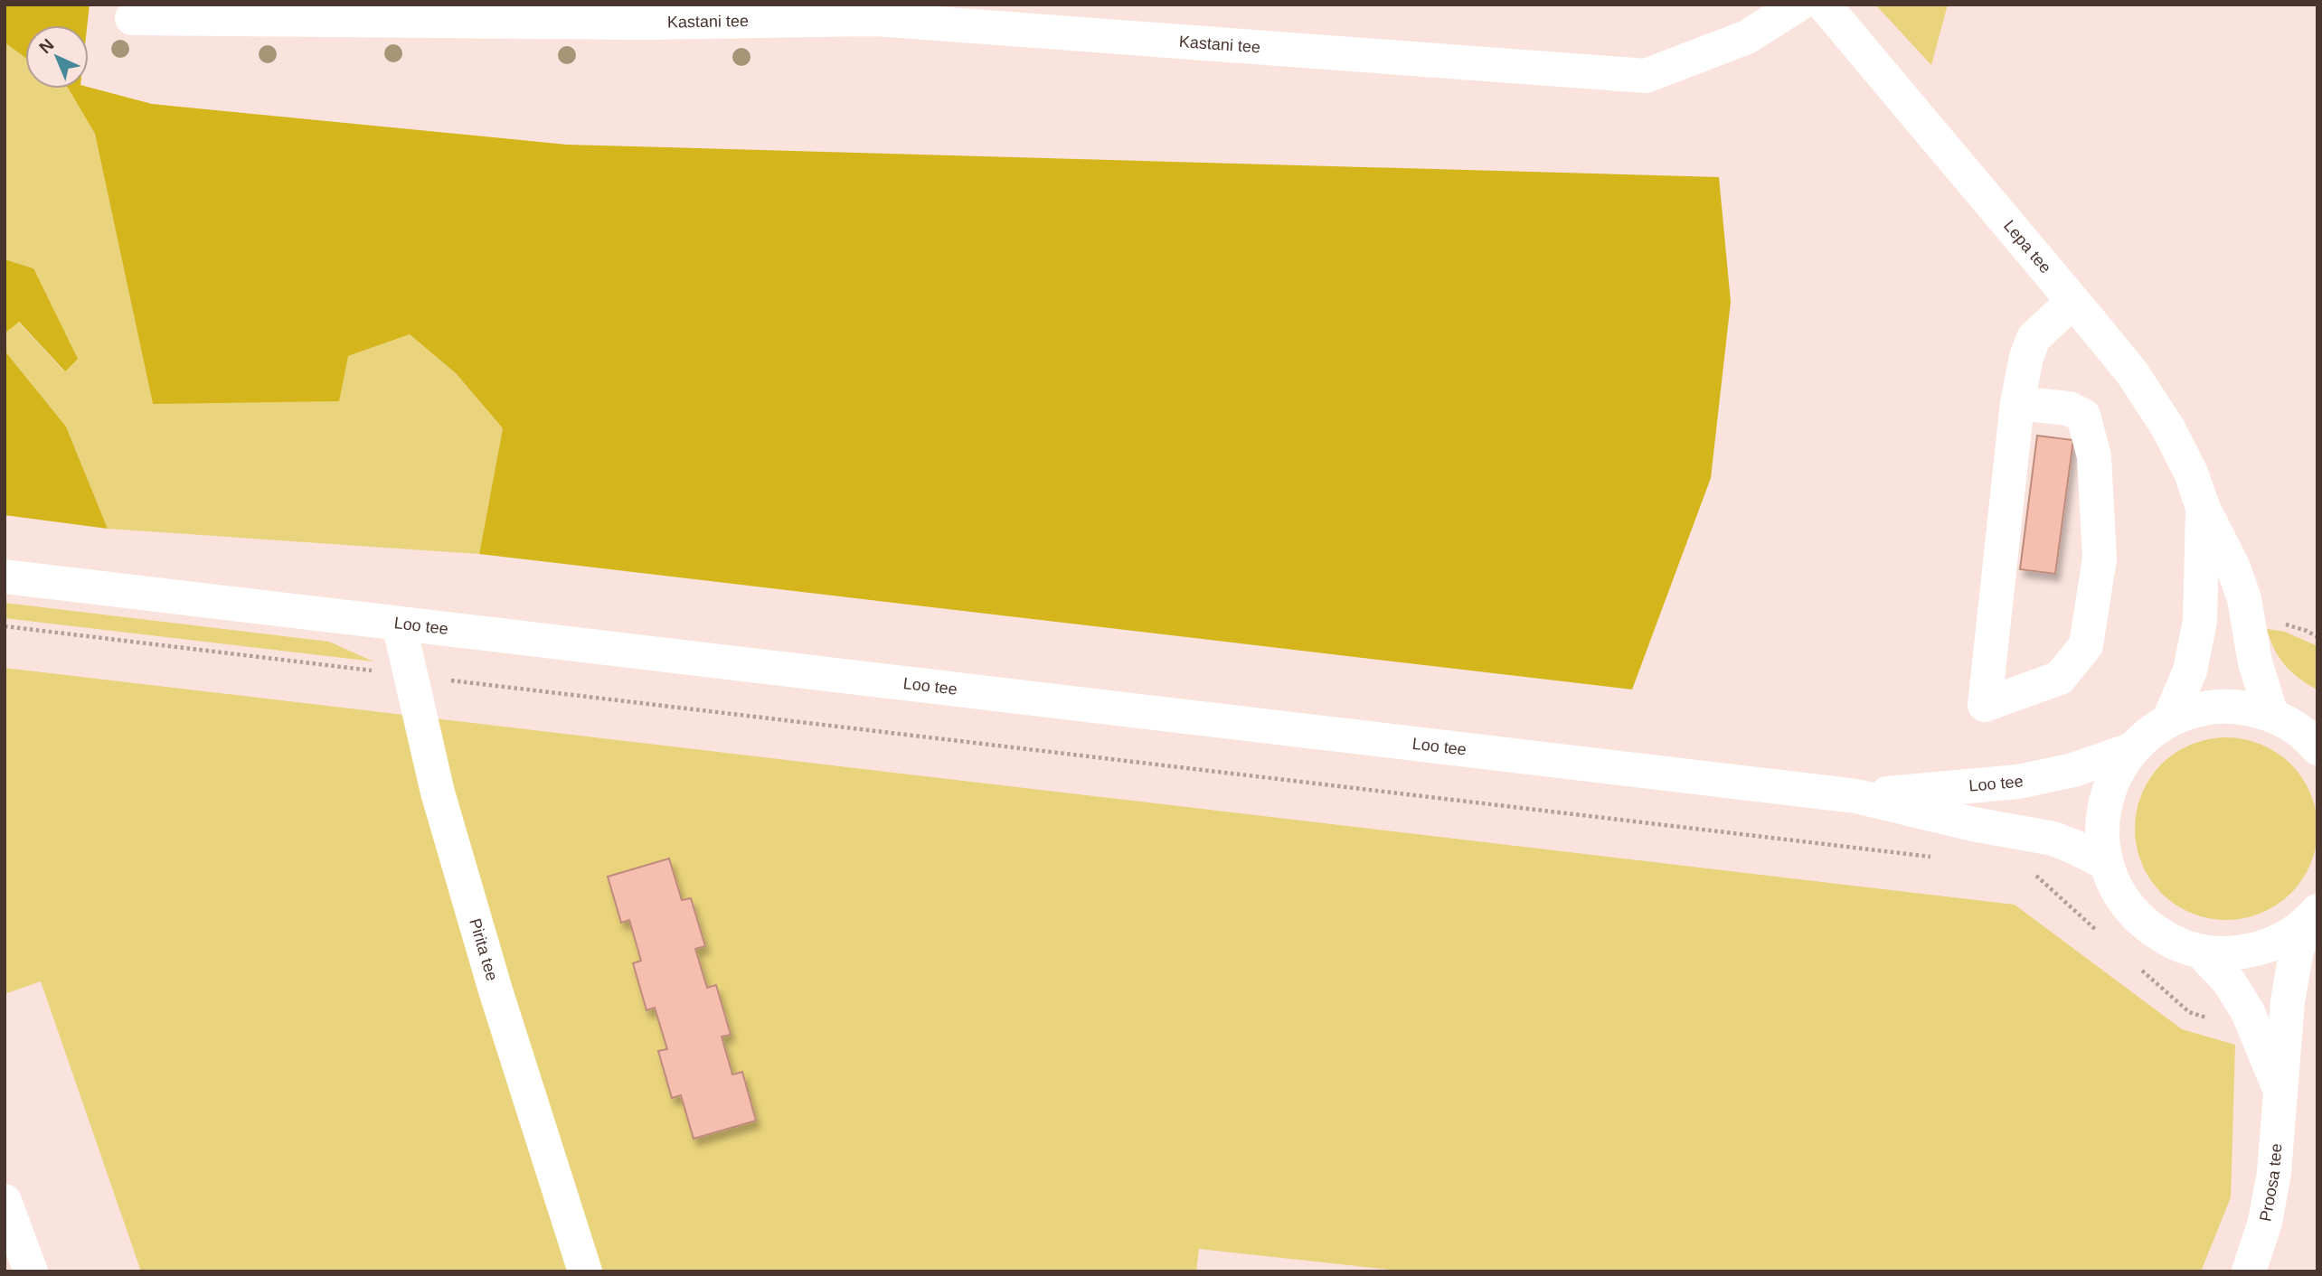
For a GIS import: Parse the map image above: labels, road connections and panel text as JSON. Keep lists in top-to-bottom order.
{
  "streets": {
    "street": [
      "Kastani tee",
      "Lepa tee",
      "Loo tee",
      "Pirita tee",
      "Proosa tee"
    ]
  },
  "crossings": [
    ["Loo tee", "Pirita tee"]
  ],
  "north": "top left"
}
